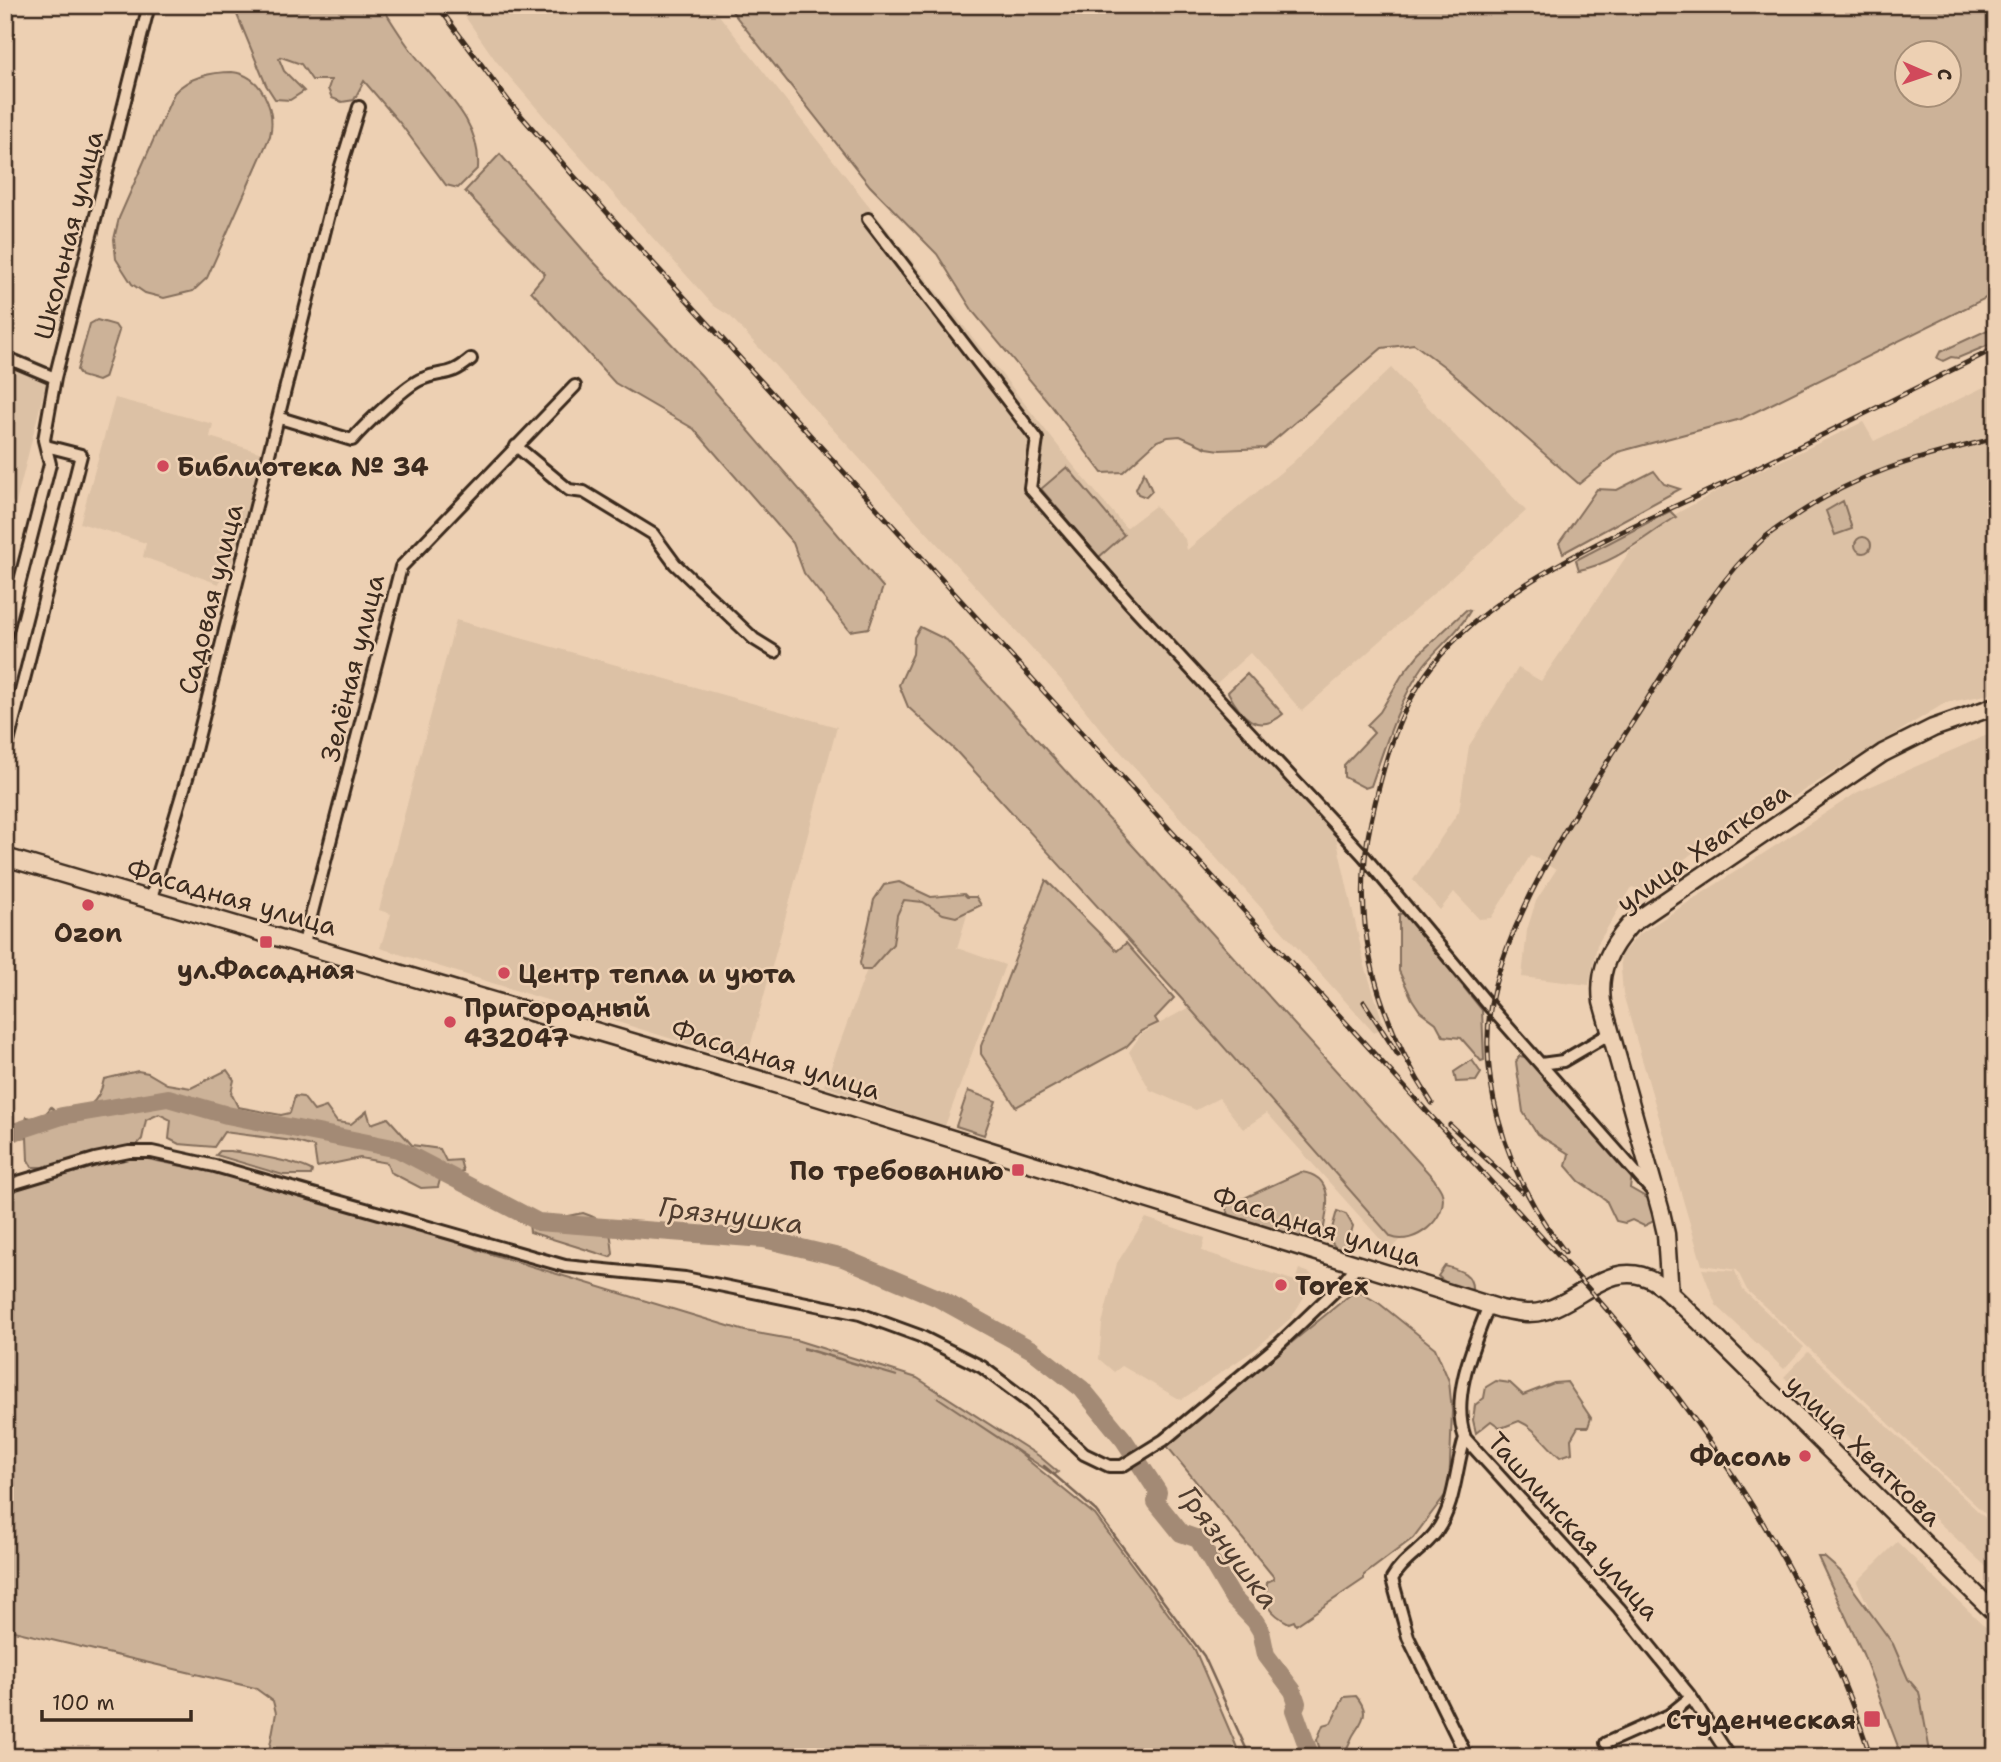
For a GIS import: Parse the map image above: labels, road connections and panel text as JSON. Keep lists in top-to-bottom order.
{
  "streets": {
    "main road": ["улица Хваткова", "Фасадная улица"],
    "street": [
      "Школьная улица",
      "Садовая улица",
      "Зелёная улица",
      "Ташлинская улица"
    ]
  },
  "crossings": [
    ["Садовая улица", "Фасадная улица"],
    ["Зелёная улица", "Фасадная улица"],
    ["улица Хваткова", "Фасадная улица"],
    ["Фасадная улица", "Ташлинская улица"]
  ],
  "water": ["Грязнушка"],
  "places": {
    "other": [
      "Библиотека № 34",
      "Ozon",
      "Центр тепла и уюта",
      "Пригородный 432047",
      "Torex",
      "Фасоль"
    ],
    "transit": ["ул.Фасадная", "По требованию", "Студенческая"]
  },
  "scale_bar": "100 m",
  "north": "right"
}
